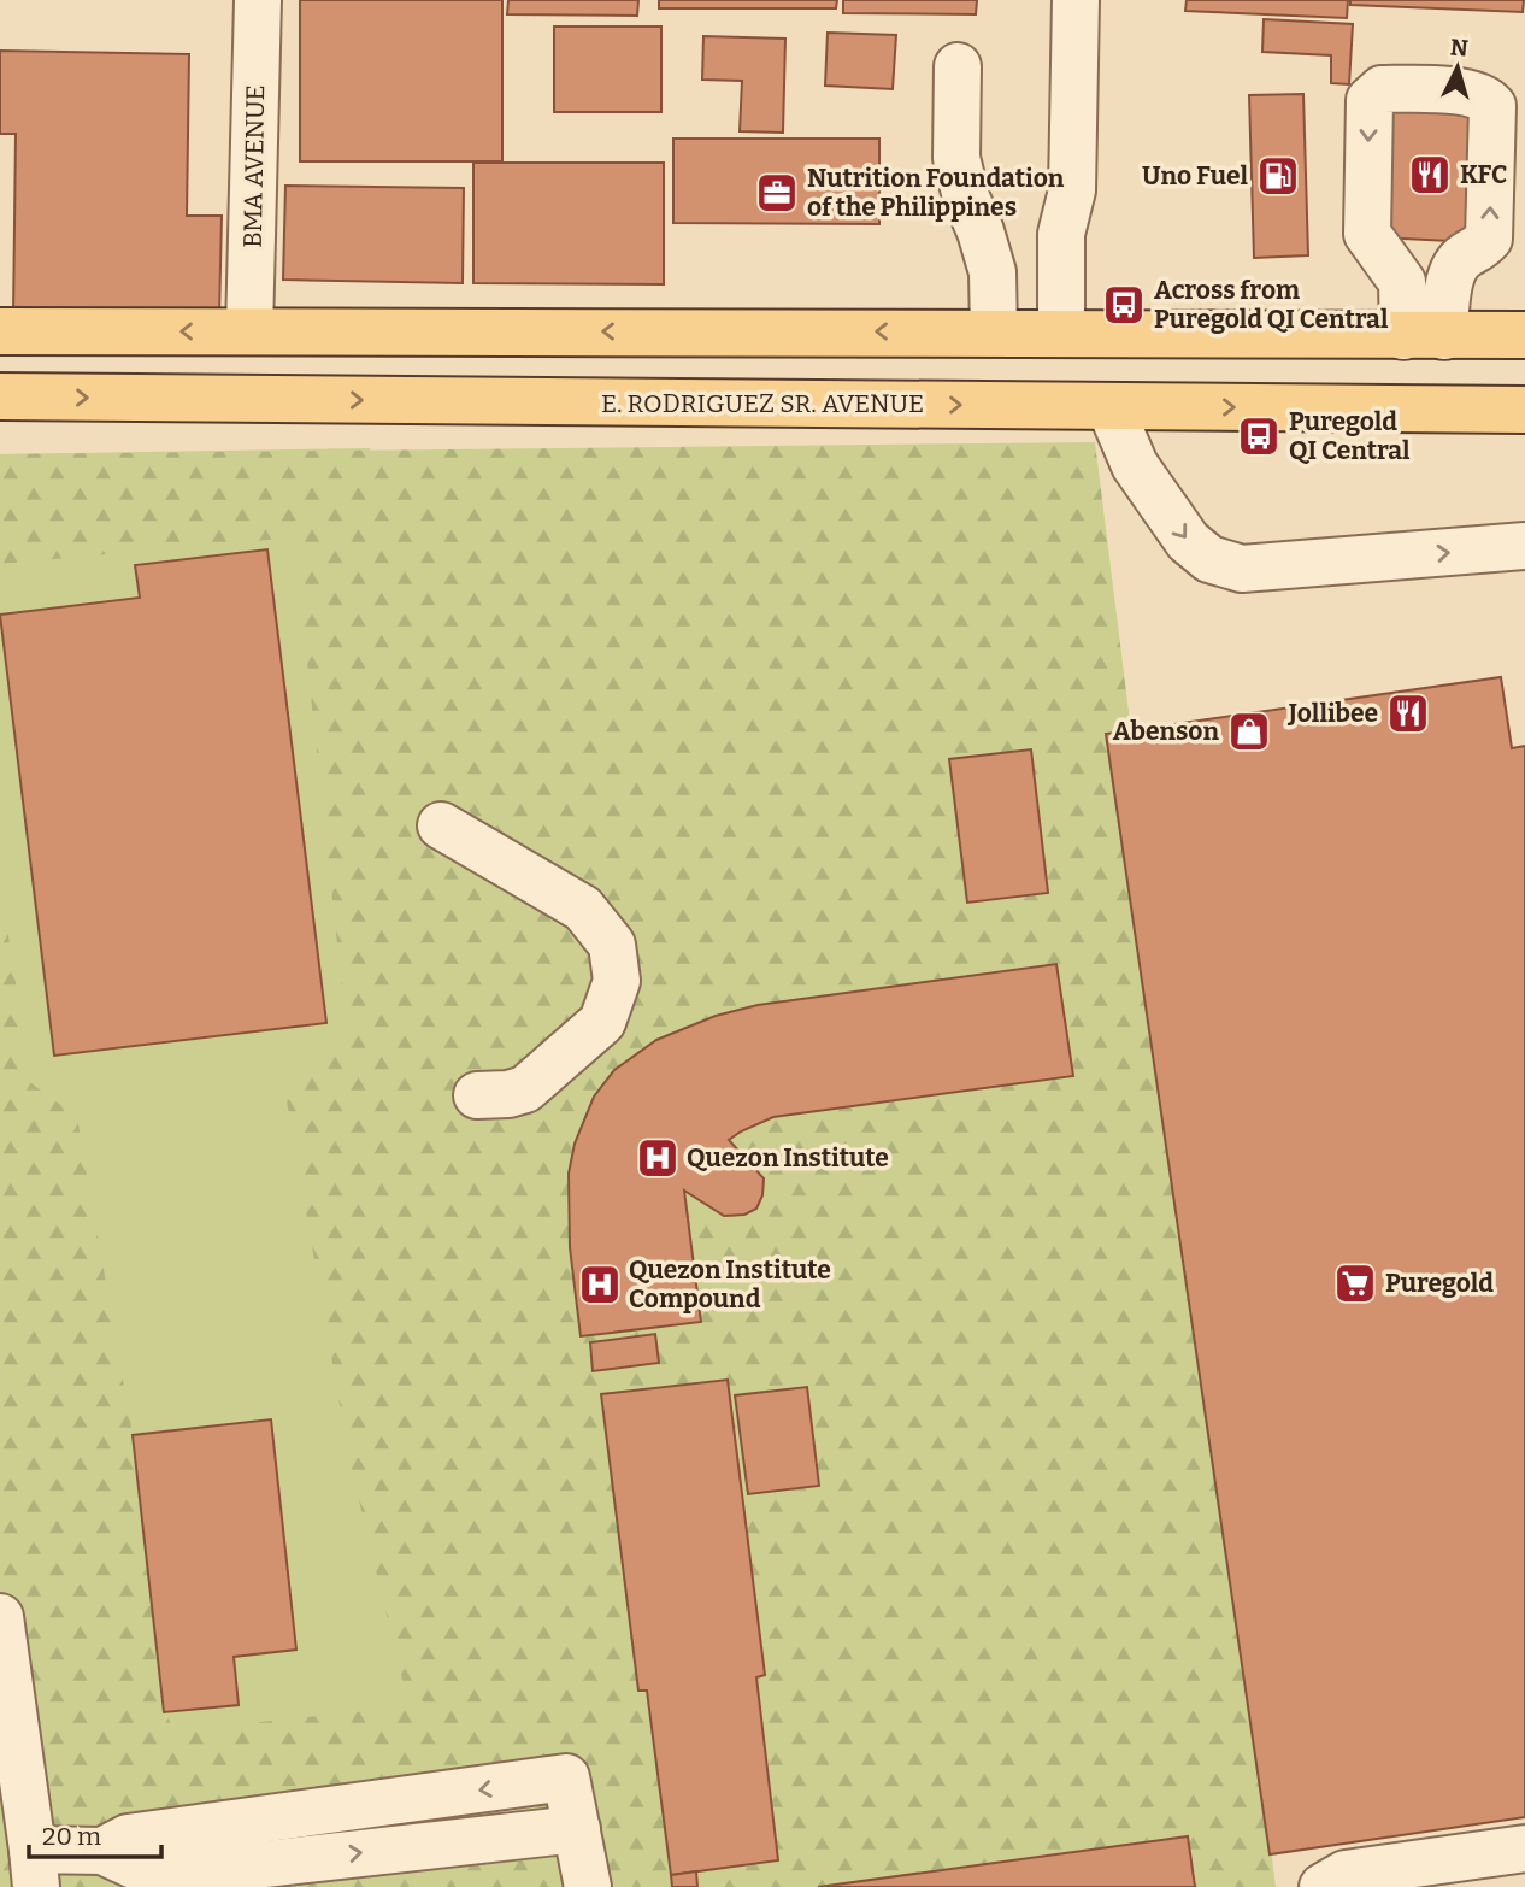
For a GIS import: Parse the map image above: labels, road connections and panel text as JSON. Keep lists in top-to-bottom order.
{
  "streets": {
    "main road": ["E. RODRIGUEZ SR. AVENUE"],
    "street": ["BMA AVENUE"]
  },
  "places": {
    "restaurant": ["KFC", "Jollibee"],
    "fuel station": ["Uno Fuel"],
    "office": ["Nutrition Foundation of the Philippines"],
    "bus stop": ["Across from Puregold QI Central", "Puregold QI Central"],
    "shop": ["Abenson"],
    "hospital": ["Quezon Institute", "Quezon Institute Compound"],
    "supermarket": ["Puregold"]
  },
  "scale_bar": "20 m",
  "north": "top"
}
